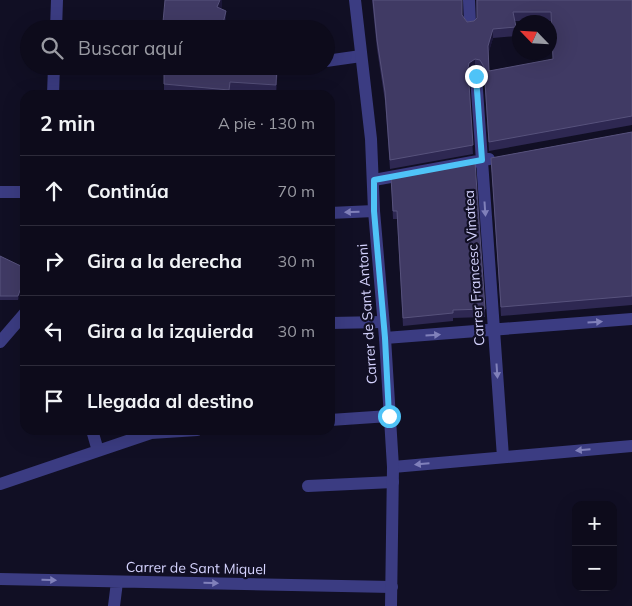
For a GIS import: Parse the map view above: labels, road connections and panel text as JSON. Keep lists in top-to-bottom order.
{
  "streets": {
    "street": ["Carrer Francesc Vinatea", "Carrer de Sant Antoni", "Carrer de Sant Miquel"]
  },
  "crossings": [
    ["Carrer de Sant Antoni", "Carrer de Sant Miquel"]
  ],
  "one_way": ["Carrer Francesc Vinatea"],
  "north": "top left",
  "page": {
    "search": "Buscar aquí",
    "heading": ["2 min", "A pie · 130 m"],
    "list": [
      ["Continúa", "70 m"],
      ["Gira a la derecha", "30 m"],
      ["Gira a la izquierda", "30 m"],
      "Llegada al destino"
    ],
    "map_buttons": ["+", "−"]
  }
}
